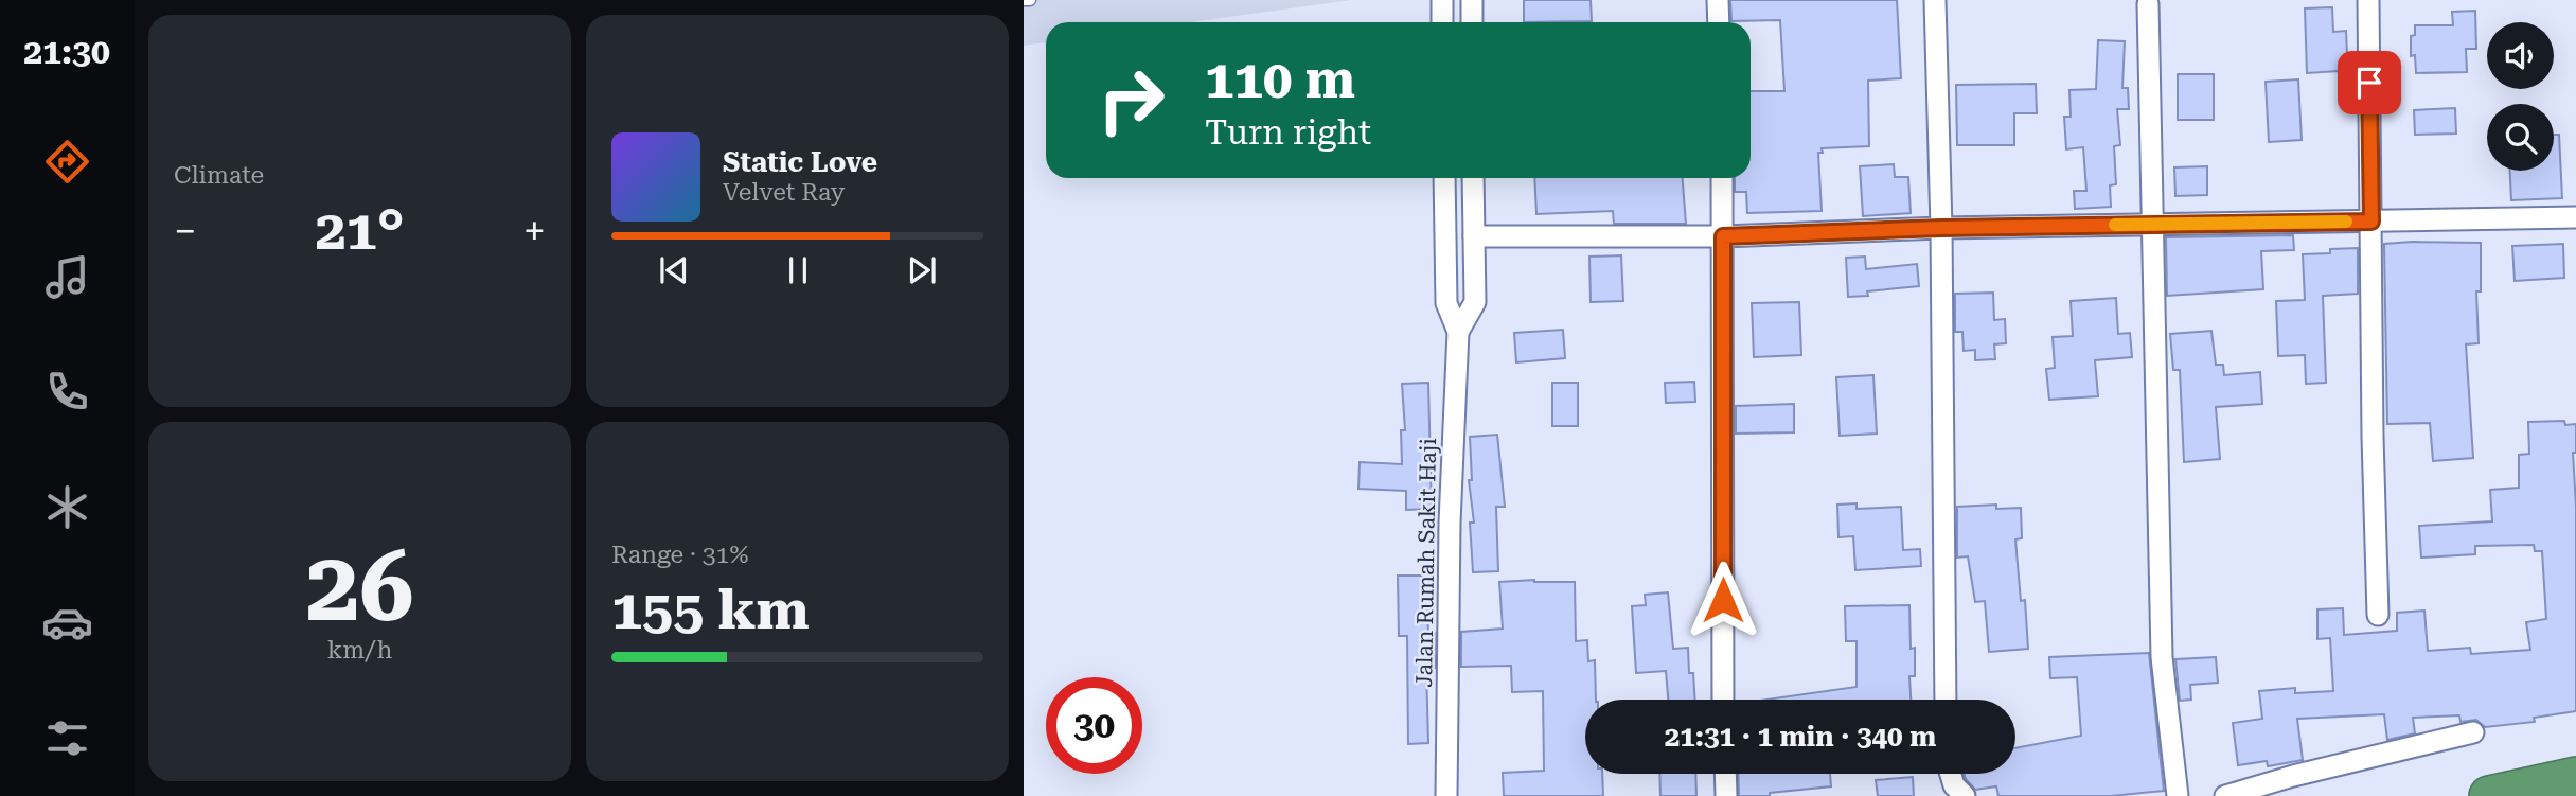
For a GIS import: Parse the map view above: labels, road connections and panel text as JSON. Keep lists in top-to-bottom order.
{
  "streets": {
    "street": ["Jalan Rumah Sakit Haji"]
  },
  "page": {
    "tabs": "21:30",
    "tile": [
      "Climate",
      ["26", "km/h"],
      ["Range · 31%", "155 km"]
    ],
    "turn": ["110 m", "Turn right"],
    "song": ["Static Love", "Velvet Ray"],
    "heat": ["−", "21°", "+"],
    "limit": "30",
    "trip": "21:31 · 1 min · 340 m"
  }
}
